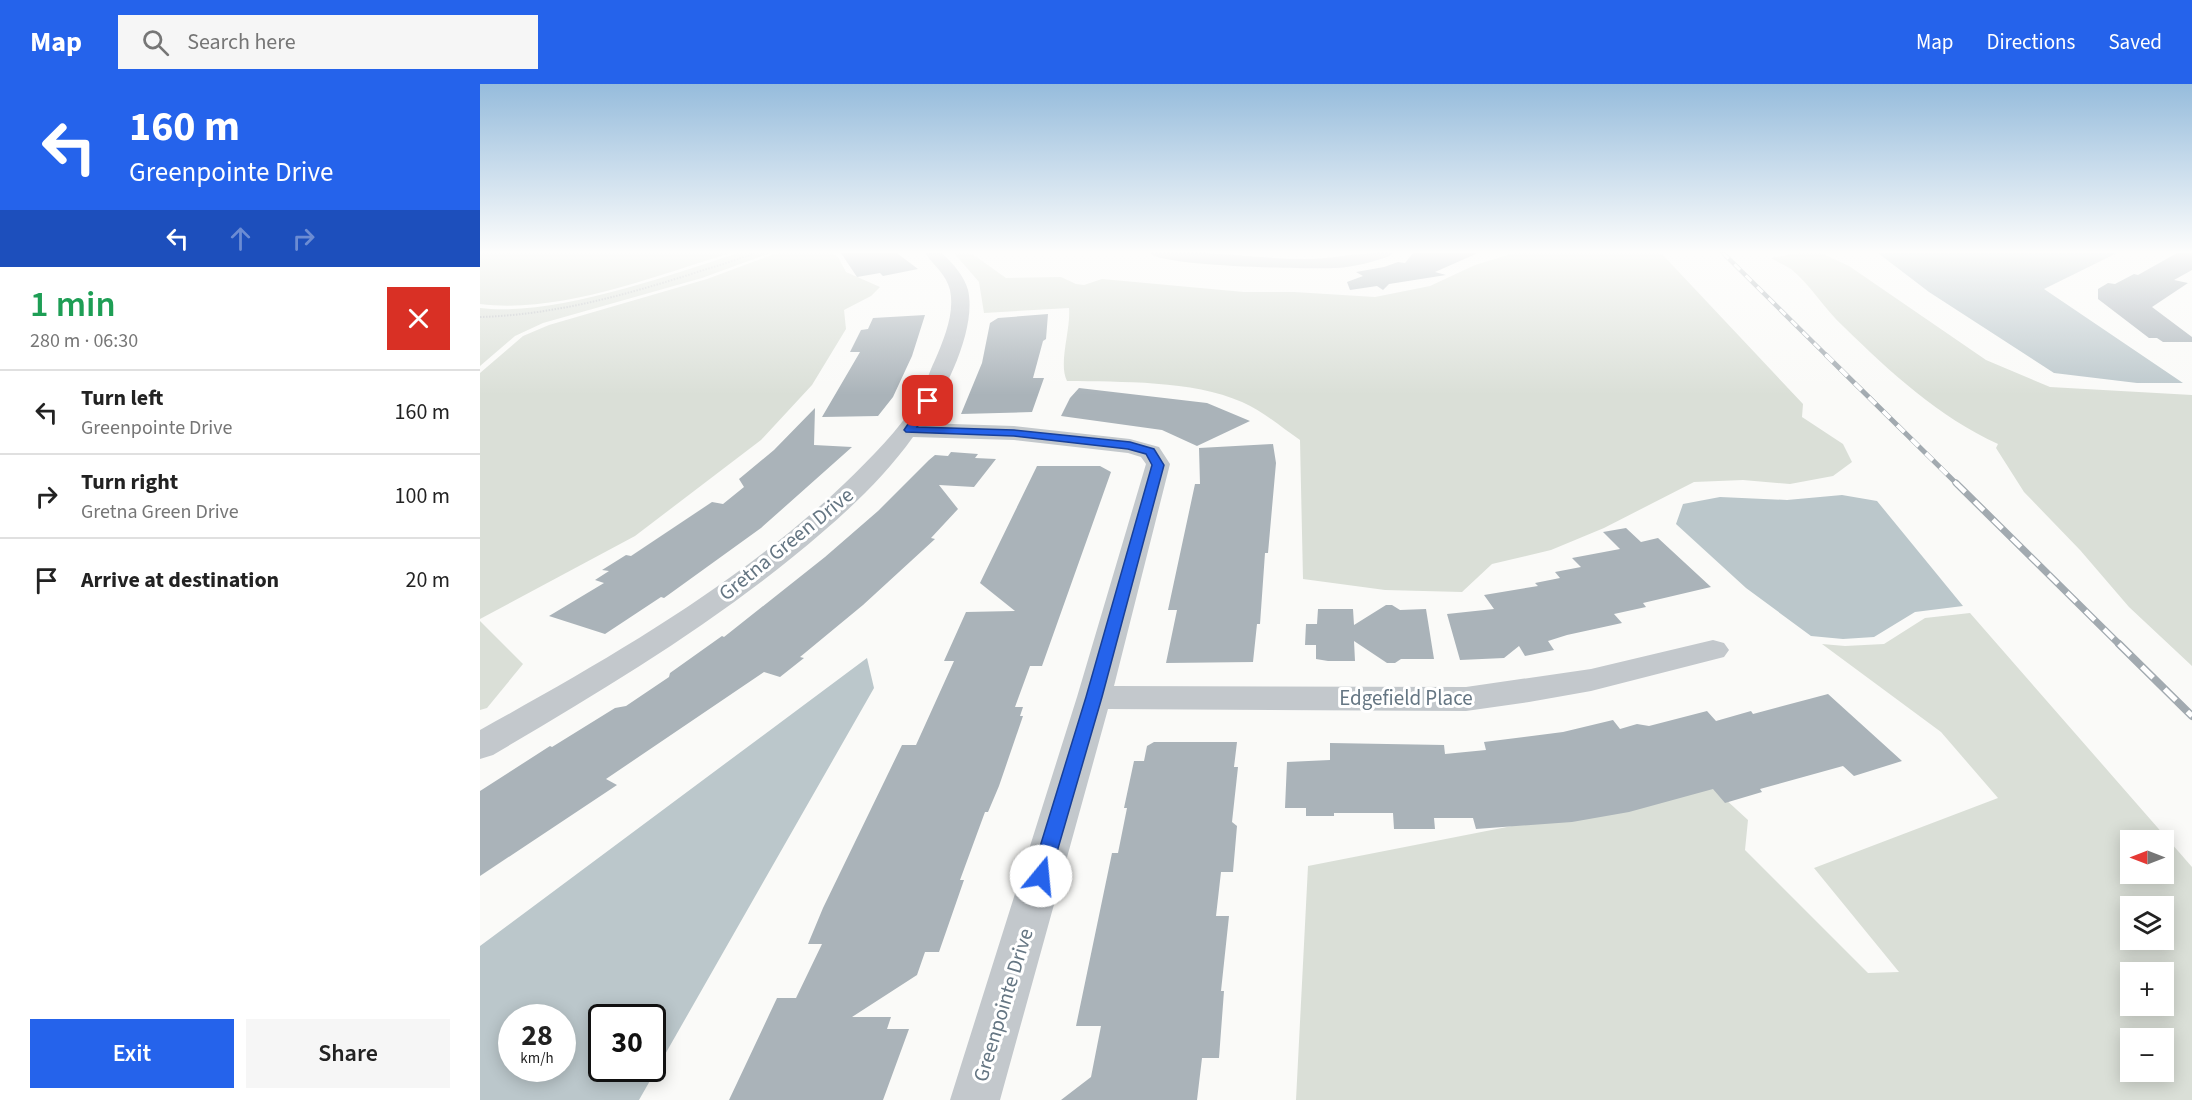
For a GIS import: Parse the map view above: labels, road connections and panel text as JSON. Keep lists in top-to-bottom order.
{
  "streets": {
    "street": ["Gretna Green Drive", "Edgefield Place", "Greenpointe Drive"]
  },
  "crossings": [
    ["Gretna Green Drive", "Greenpointe Drive"],
    ["Edgefield Place", "Greenpointe Drive"]
  ],
  "north": "left",
  "page": {
    "header": "Map",
    "search": "Search here",
    "nav": ["Map", "Directions", "Saved"],
    "turn": ["160 m", "Greenpointe Drive"],
    "heading": ["1 min", "280 m · 06:30"],
    "list": [
      {
        "name": "Turn left",
        "note": "Greenpointe Drive",
        "value": "160 m"
      },
      {
        "name": "Turn right",
        "note": "Gretna Green Drive",
        "value": "100 m"
      },
      {
        "name": "Arrive at destination",
        "value": "20 m"
      }
    ],
    "map_buttons": ["+", "−"],
    "speed": "28 km/h",
    "limit": "30",
    "buttons": ["Exit", "Share"]
  }
}
